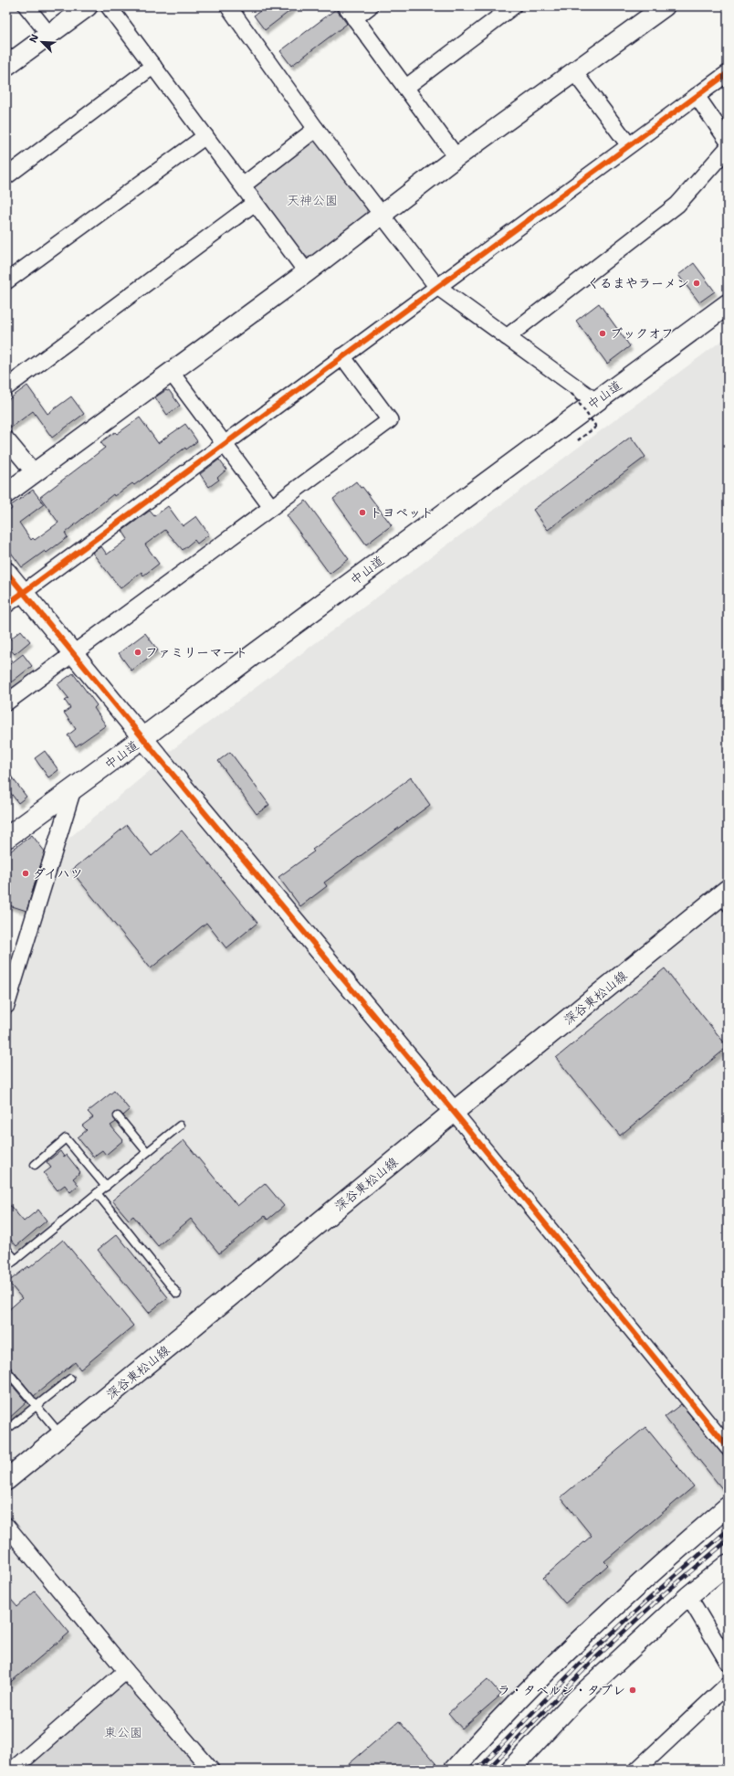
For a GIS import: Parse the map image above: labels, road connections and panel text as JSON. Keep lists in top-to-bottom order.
{
  "streets": {
    "main road": ["中山道", "深谷東松山線"]
  },
  "parks": ["天神公園", "東公園"],
  "places": [
    "くるまやラーメン",
    "ブックオフ",
    "トヨペット",
    "ファミリーマート",
    "ダイハツ",
    "ラ・タベルン・タブレ"
  ],
  "north": "top left"
}
